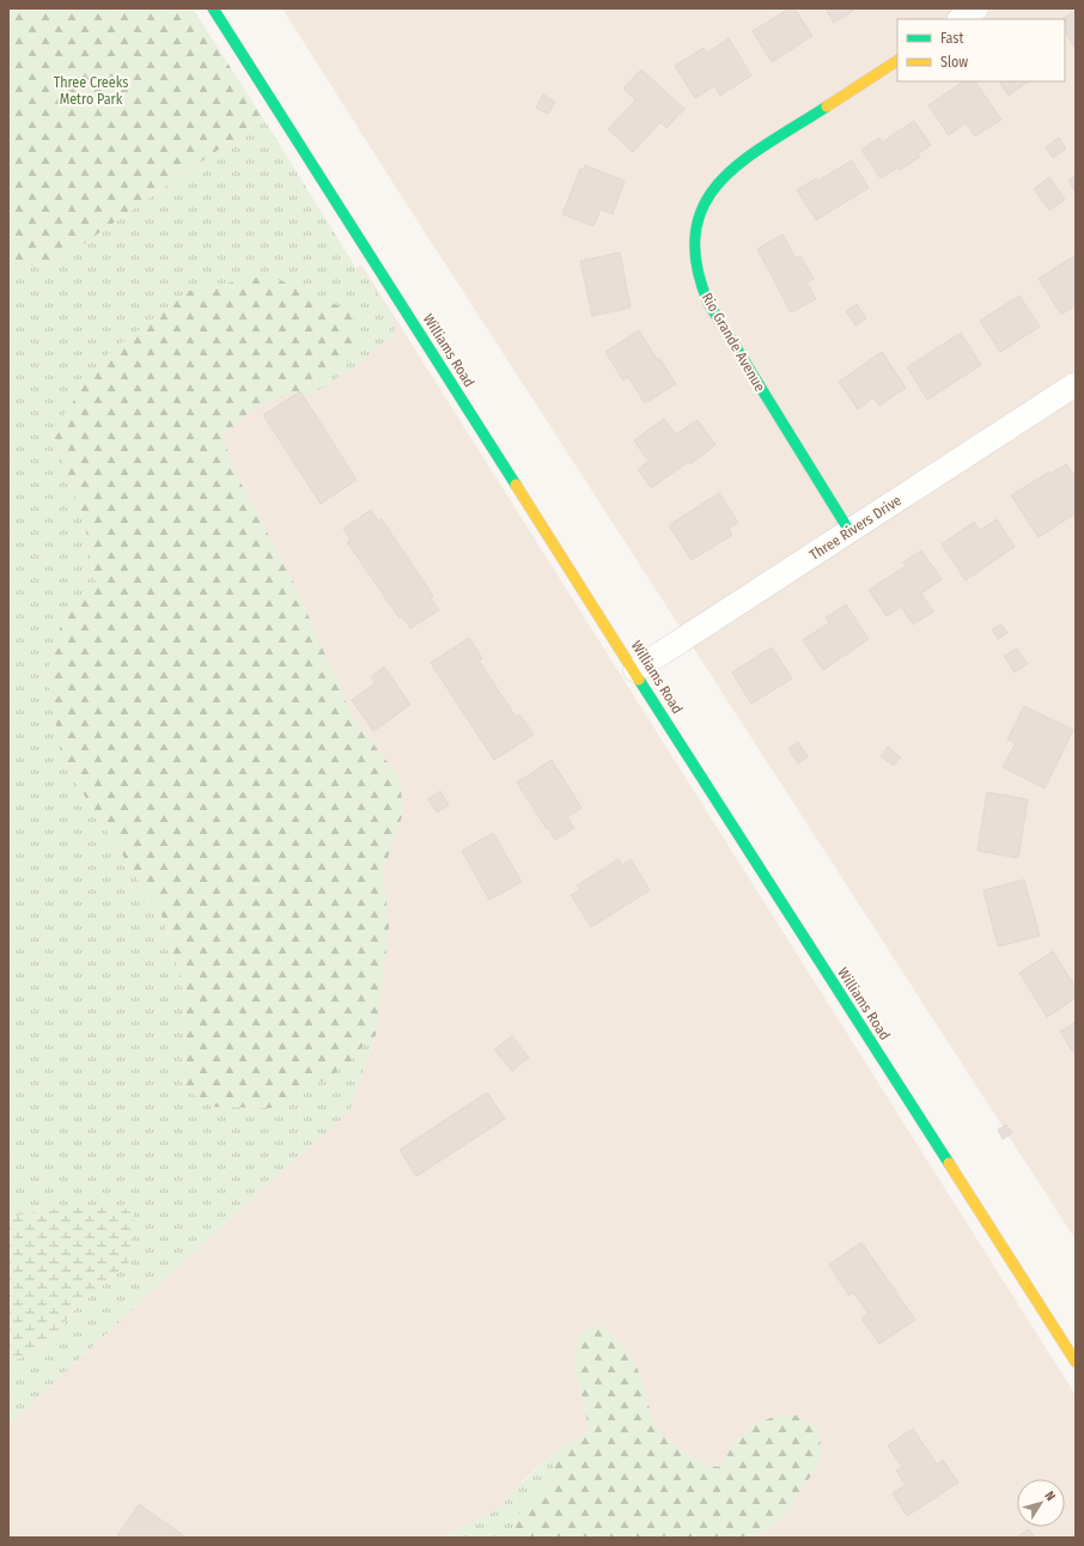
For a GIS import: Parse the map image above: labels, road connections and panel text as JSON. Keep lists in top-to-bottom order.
{
  "streets": {
    "main road": ["Rio Grande Avenue", "Williams Road"],
    "street": ["Three Rivers Drive"]
  },
  "crossings": [
    ["Rio Grande Avenue", "Three Rivers Drive"],
    ["Williams Road", "Three Rivers Drive"]
  ],
  "parks": ["Three Creeks Metro Park"],
  "legend": ["Fast", "Slow"],
  "north": "top right"
}
